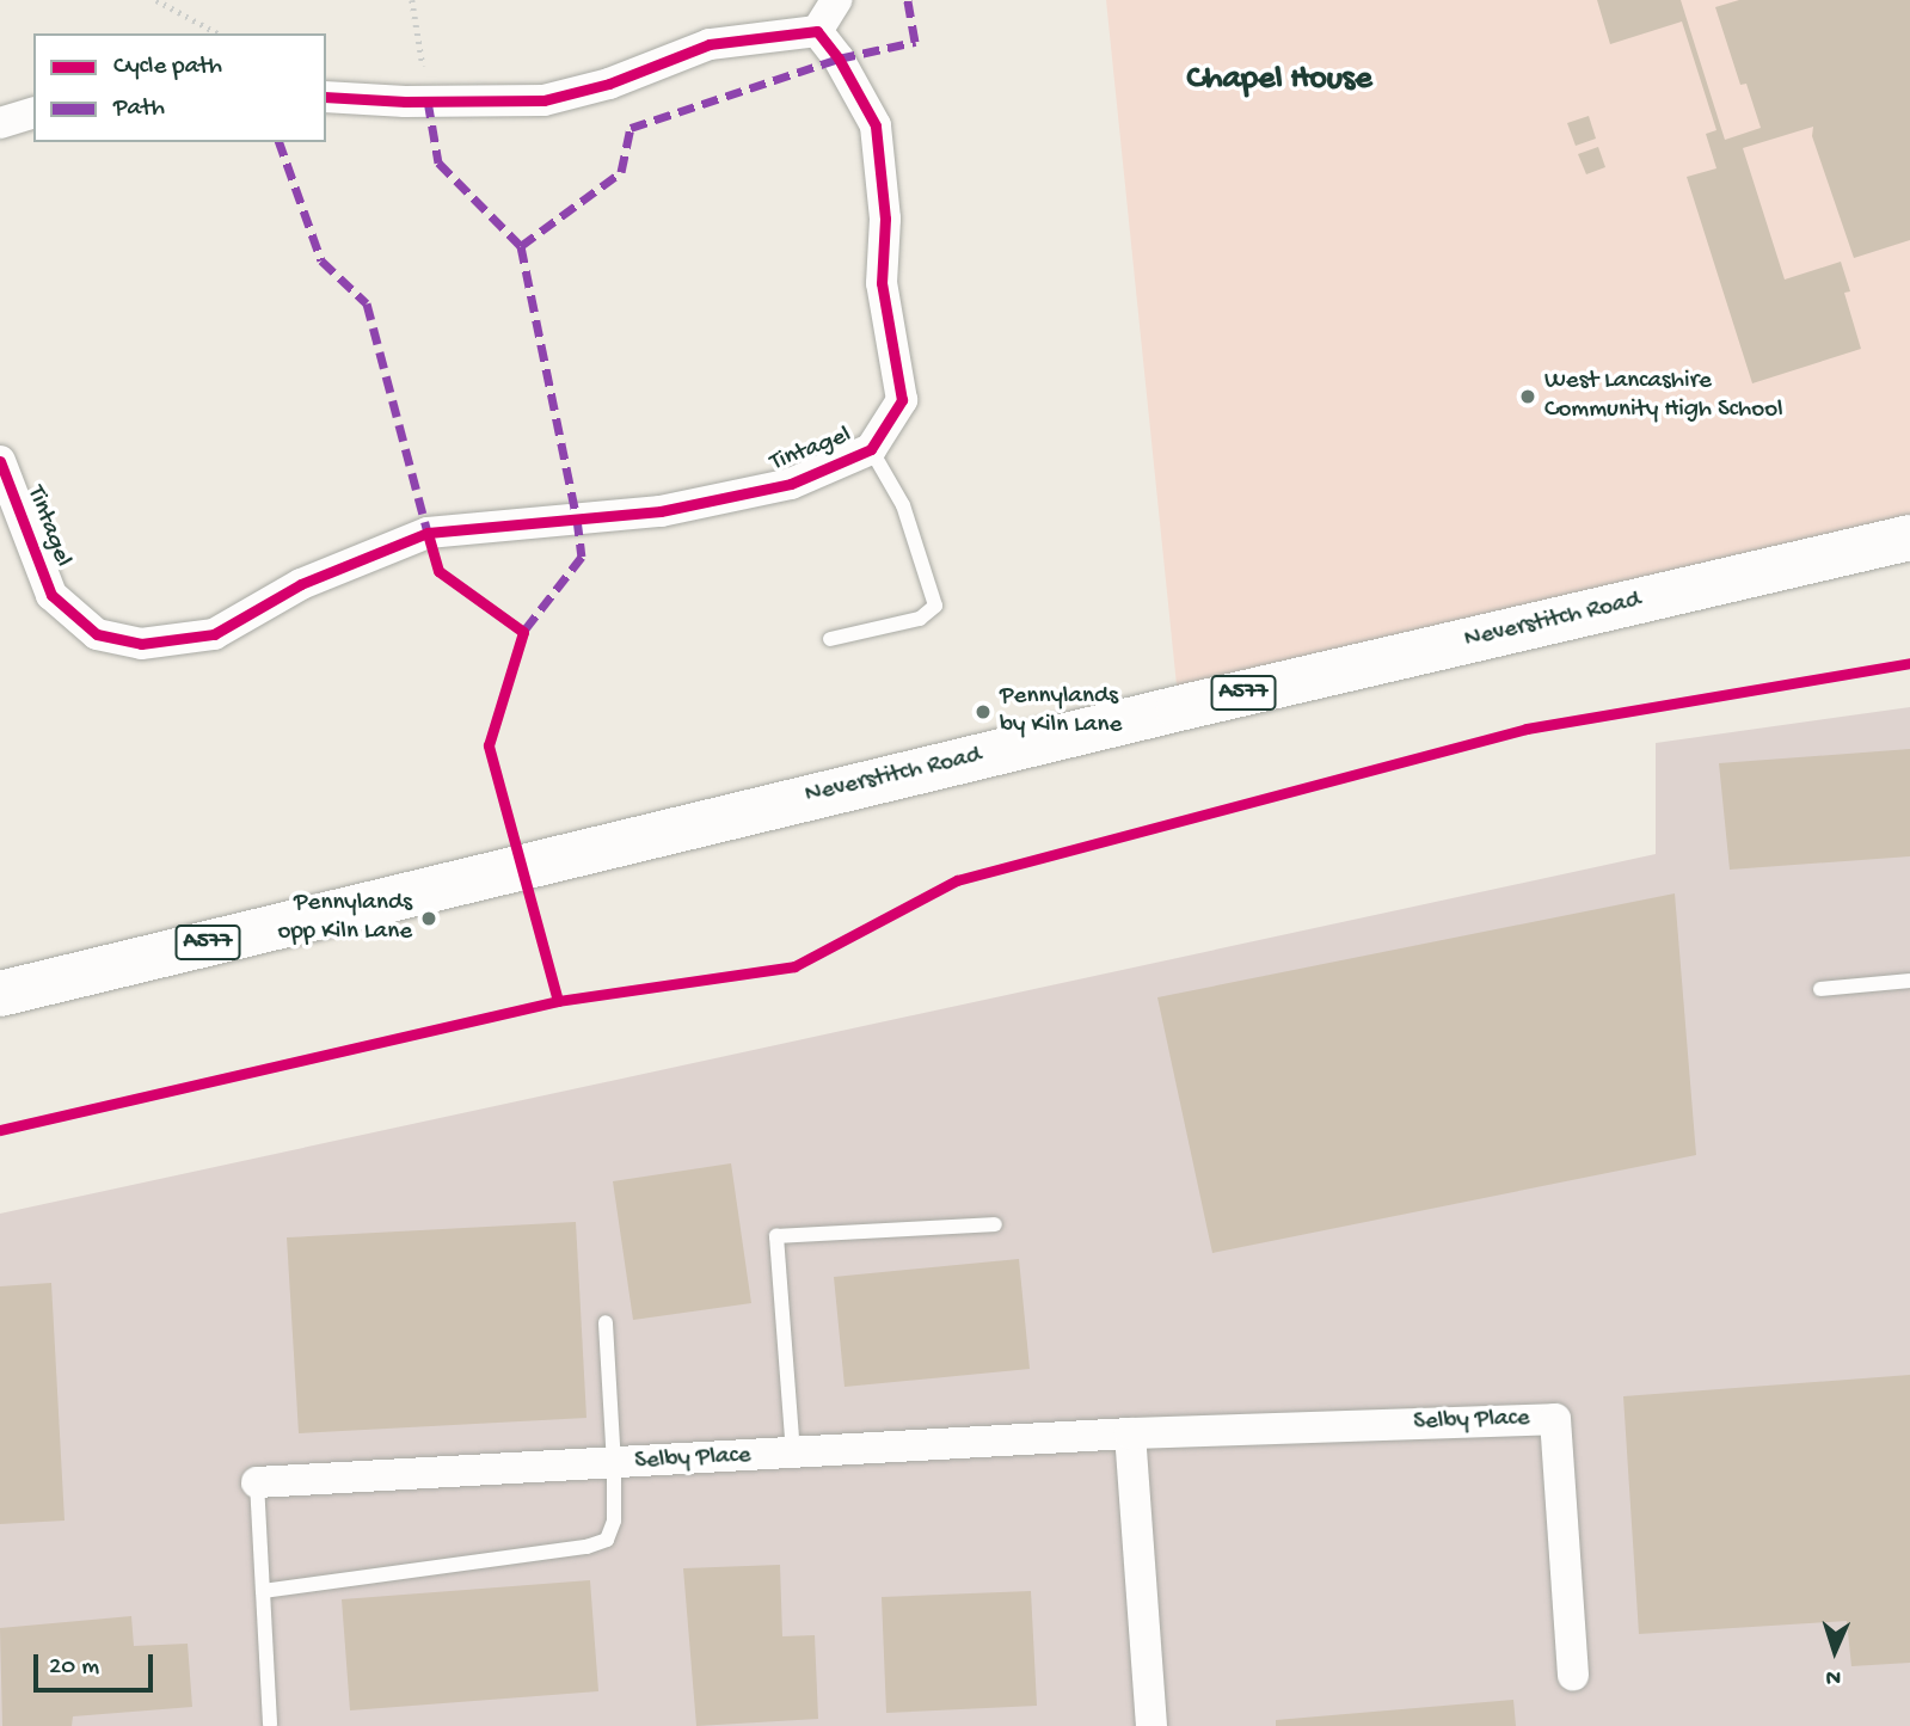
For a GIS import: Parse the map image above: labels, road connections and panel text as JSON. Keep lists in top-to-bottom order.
{
  "streets": {
    "main road": ["Neverstitch Road", "A577"],
    "street": ["Tintagel", "Selby Place"]
  },
  "districts": ["Chapel House"],
  "places": ["West Lancashire Community High School", "Pennylands by Kiln Lane", "Pennylands opp Kiln Lane"],
  "legend": ["Cycle path", "Path"],
  "scale_bar": "20 m",
  "north": "bottom"
}
